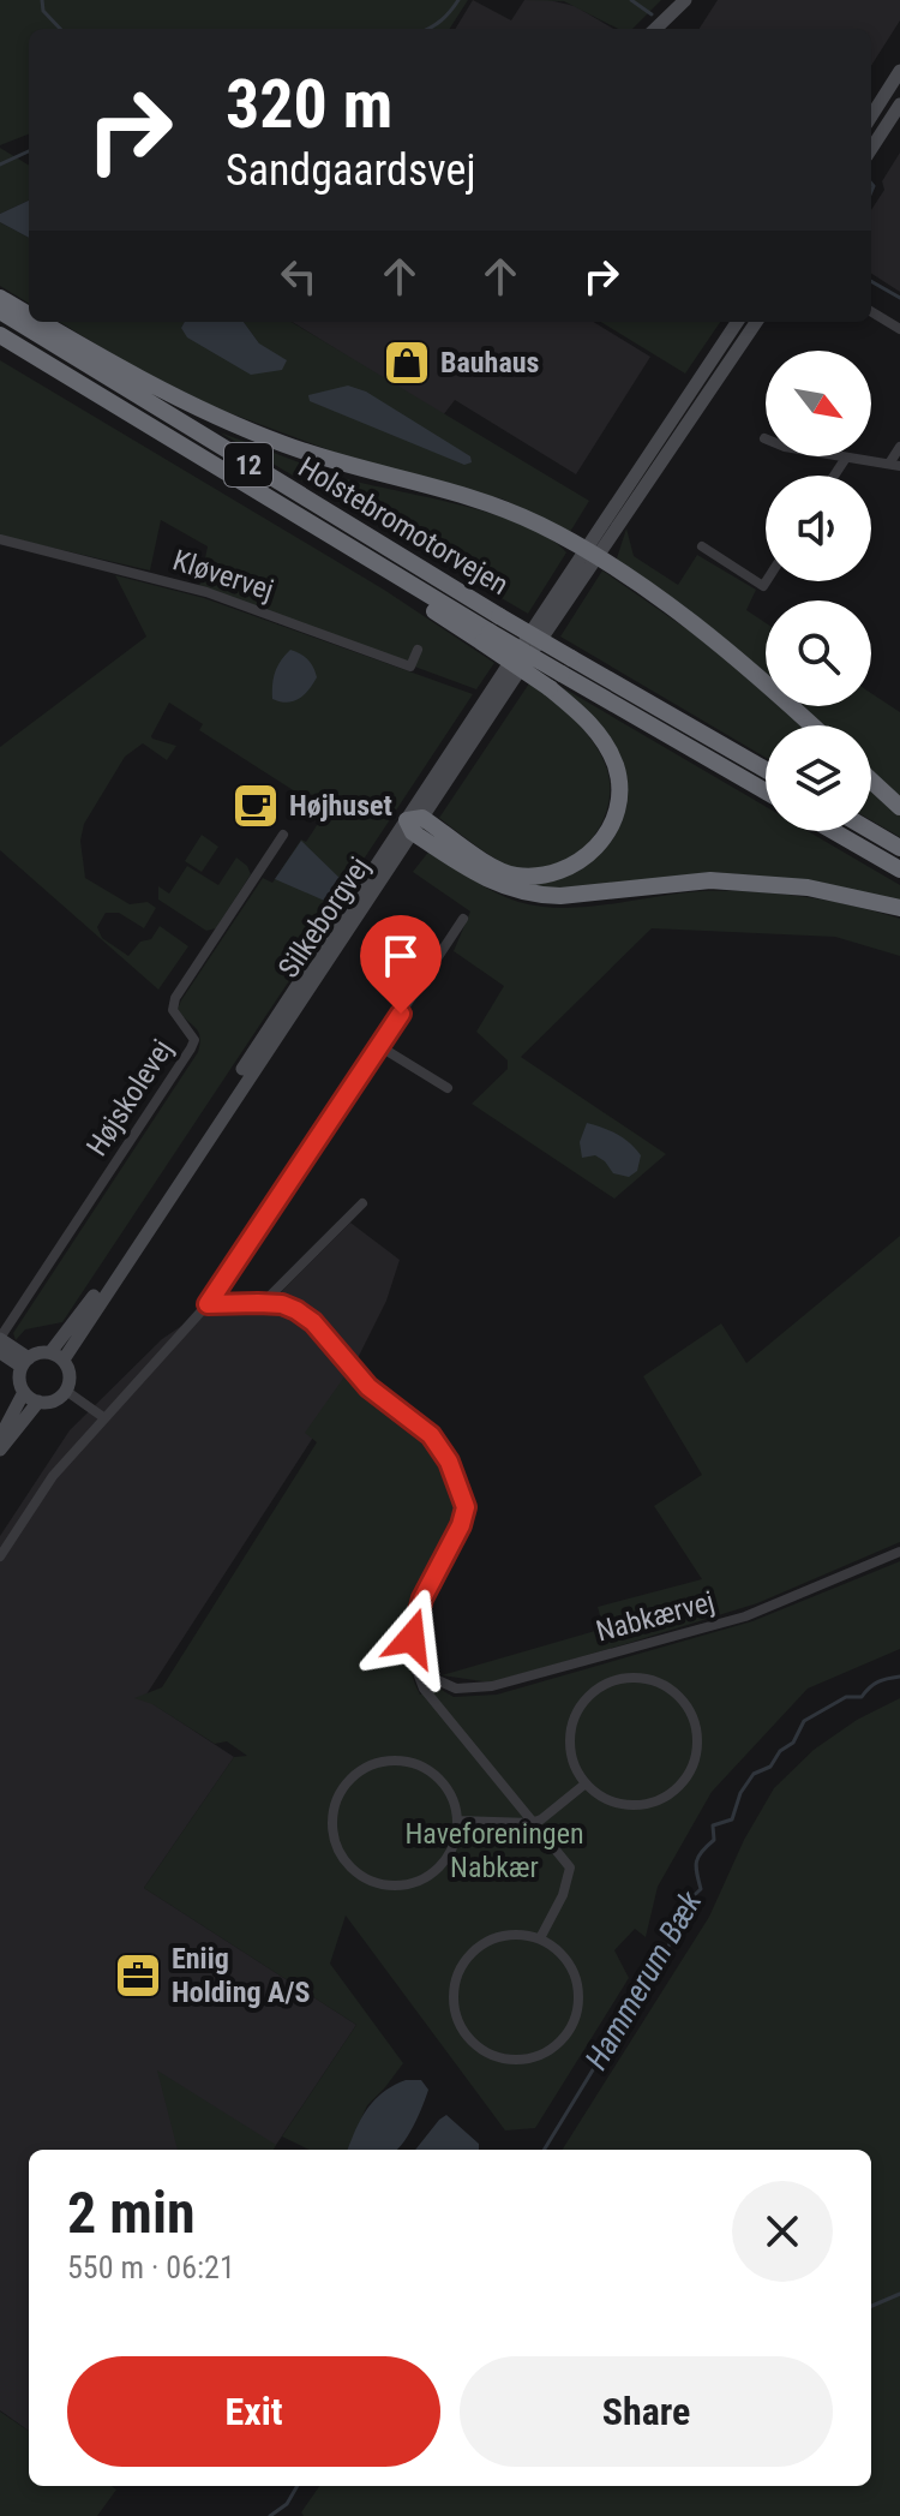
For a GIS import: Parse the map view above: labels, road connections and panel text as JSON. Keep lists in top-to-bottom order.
{
  "streets": {
    "highway": ["12", "Holstebromotorvejen"],
    "main road": ["Silkeborgvej"],
    "street": ["Kløvervej", "Højskolevej", "Nabkærvej"]
  },
  "water": ["Hammerum Bæk"],
  "parks": ["Haveforeningen Nabkær"],
  "places": {
    "shop": ["Bauhaus"],
    "cafe": ["Højhuset"],
    "office": ["Eniig Holding A/S"]
  },
  "north": "bottom right",
  "page": {
    "turn": ["320 m", "Sandgaardsvej"],
    "heading": ["2 min", "550 m · 06:21"],
    "buttons": ["Exit", "Share"]
  }
}
